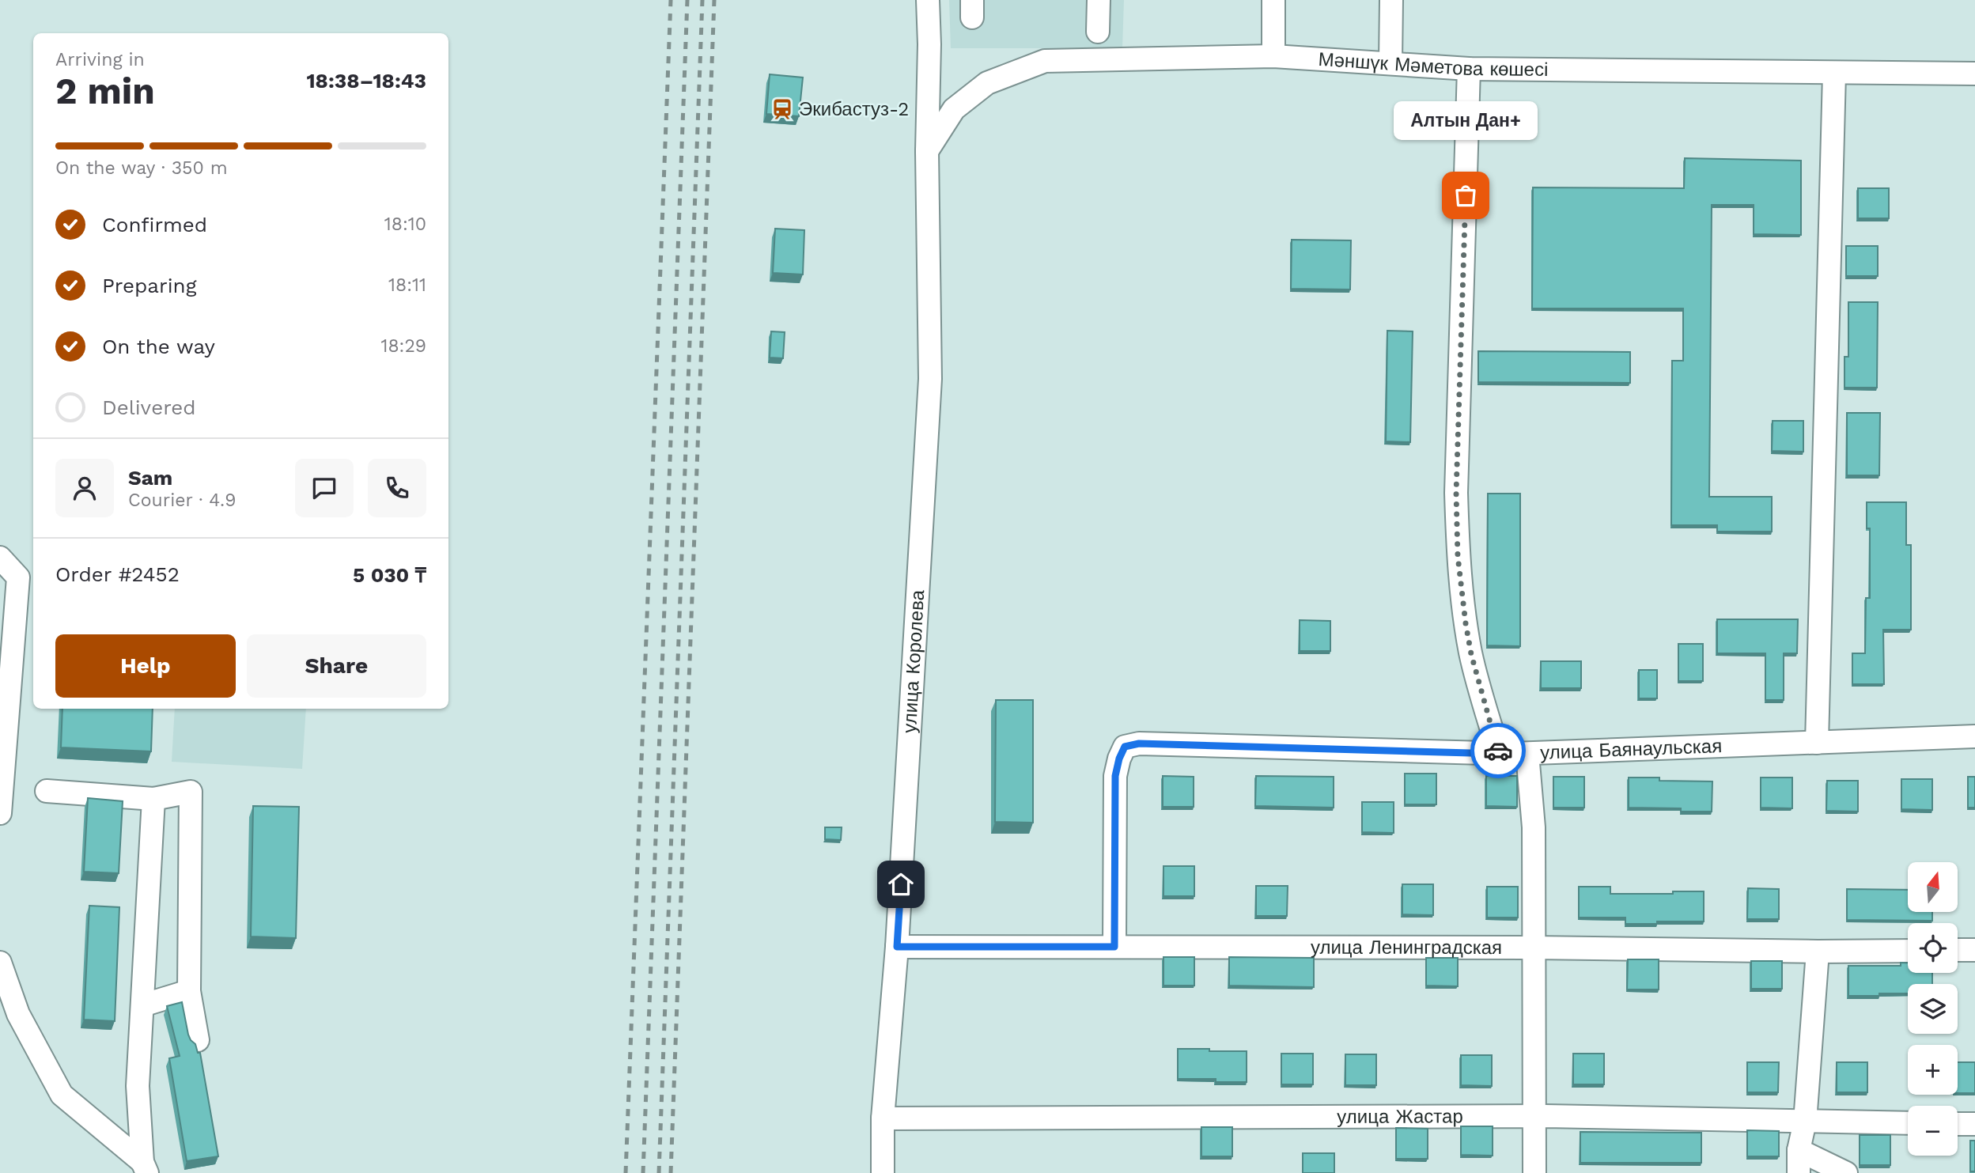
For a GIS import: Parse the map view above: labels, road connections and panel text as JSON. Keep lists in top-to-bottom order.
{
  "streets": {
    "street": [
      "Мәншүк Мәметова көшесі",
      "улица Королева",
      "улица Баянаульская",
      "улица Ленинградская",
      "улица Жастар"
    ]
  },
  "crossings": [
    ["Мәншүк Мәметова көшесі", "улица Королева"],
    ["улица Королева", "улица Ленинградская"],
    ["улица Королева", "улица Жастар"],
    ["улица Баянаульская", "улица Ленинградская"]
  ],
  "places": {
    "station": ["Экибастуз-2"],
    "other": ["Алтын Дан+"]
  },
  "north": "top",
  "page": {
    "heading": ["2 min", "Arriving in", "18:38–18:43"],
    "panel": [
      "Sam",
      "Courier · 4.9",
      "Order #2452",
      "5 030 ₸"
    ],
    "bubble": "Алтын Дан+",
    "bar": "On the way · 350 m",
    "list": [
      ["Confirmed", "18:10"],
      ["Preparing", "18:11"],
      ["On the way", "18:29"],
      "Delivered"
    ],
    "buttons": ["Help", "Share"],
    "map_buttons": ["+", "−"]
  }
}
